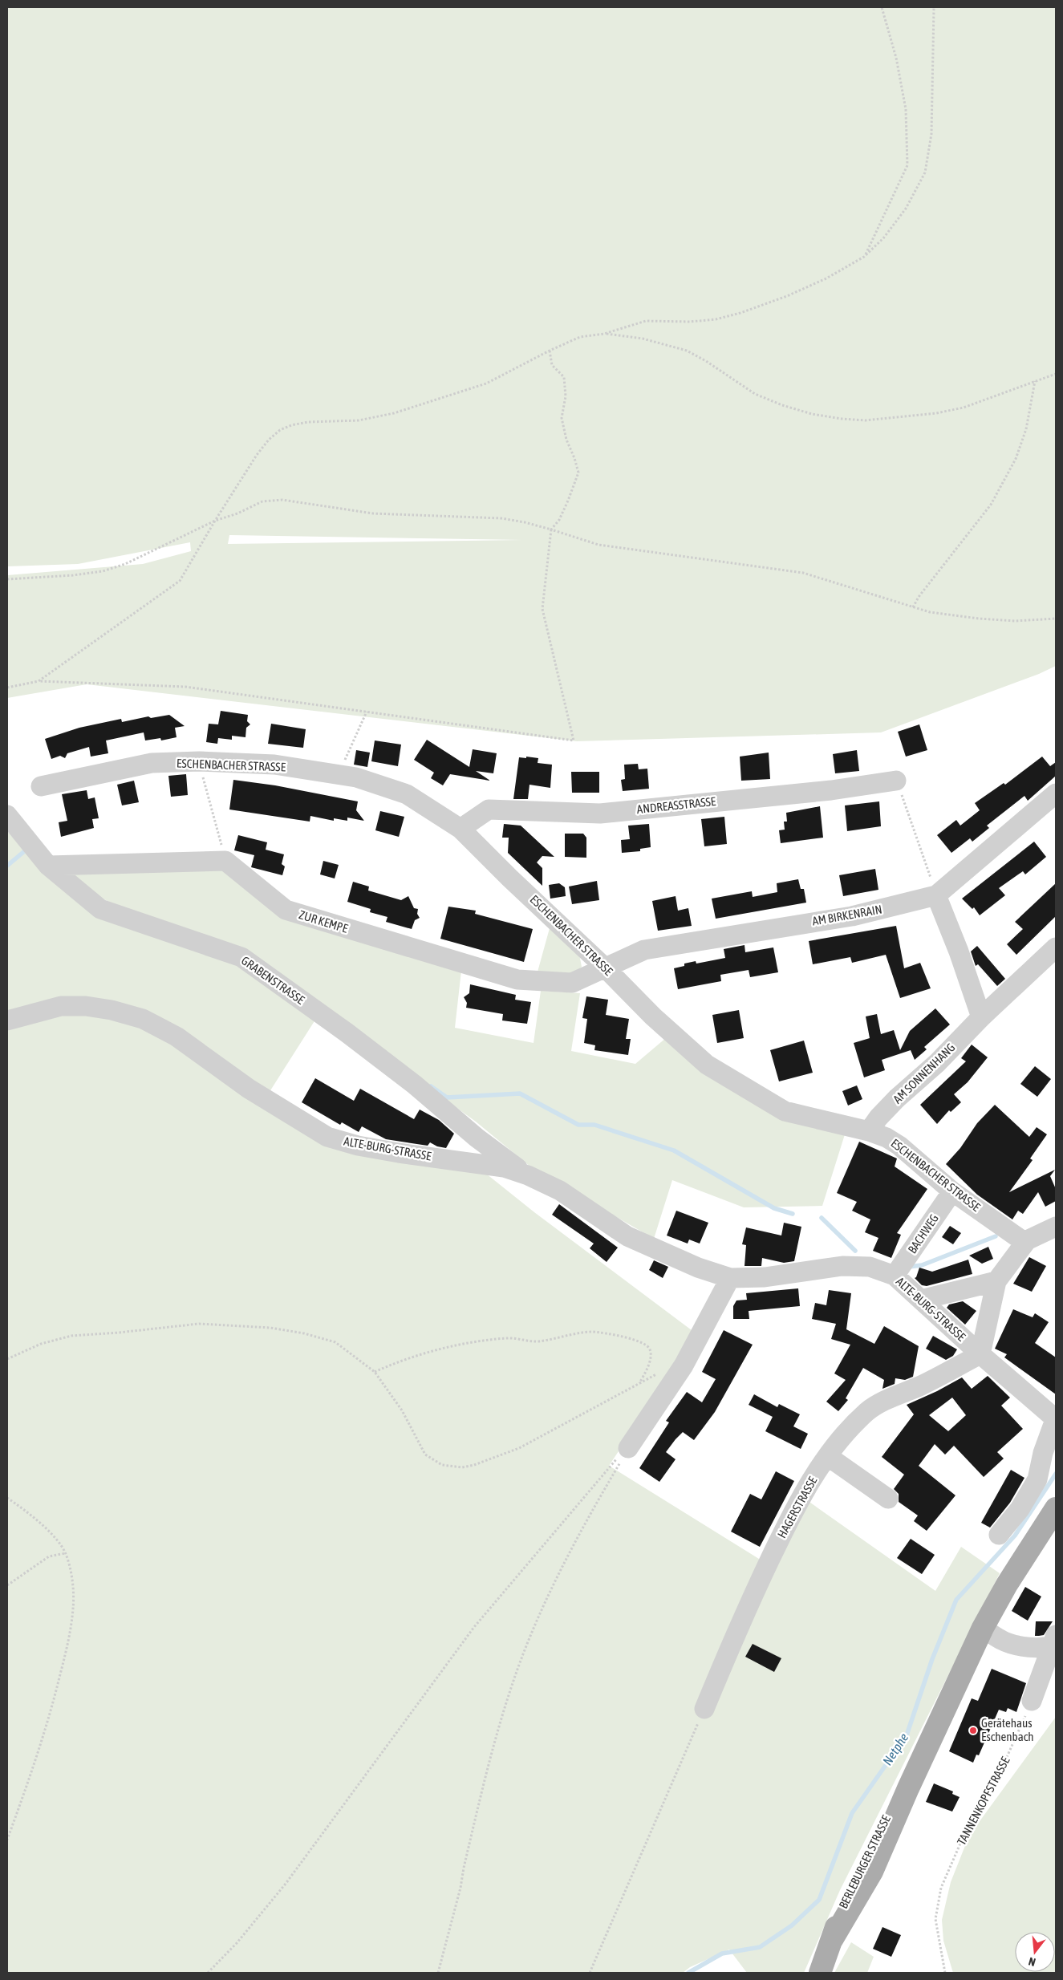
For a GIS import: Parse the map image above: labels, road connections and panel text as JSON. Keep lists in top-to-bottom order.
{
  "streets": {
    "main road": ["BERLEBURGER STRASSE"],
    "street": [
      "ESCHENBACHER STRASSE",
      "ANDREASSTRASSE",
      "AM BIRKENRAIN",
      "ZUR KEMPE",
      "GRABENSTRASSE",
      "AM SONNENHANG",
      "ALTE-BURG-STRASSE",
      "BACHWEG",
      "HAGERSTRASSE"
    ],
    "path": ["TANNENKOPFSTRASSE"]
  },
  "crossings": [
    ["ESCHENBACHER STRASSE", "ANDREASSTRASSE"],
    ["ESCHENBACHER STRASSE", "AM BIRKENRAIN"],
    ["ESCHENBACHER STRASSE", "ZUR KEMPE"],
    ["ESCHENBACHER STRASSE", "AM SONNENHANG"],
    ["ESCHENBACHER STRASSE", "BACHWEG"],
    ["AM BIRKENRAIN", "ZUR KEMPE"],
    ["GRABENSTRASSE", "ALTE-BURG-STRASSE"],
    ["ALTE-BURG-STRASSE", "BACHWEG"],
    ["ALTE-BURG-STRASSE", "HAGERSTRASSE"]
  ],
  "water": ["Netphe"],
  "places": ["Gerätehaus Eschenbach"],
  "north": "bottom"
}
